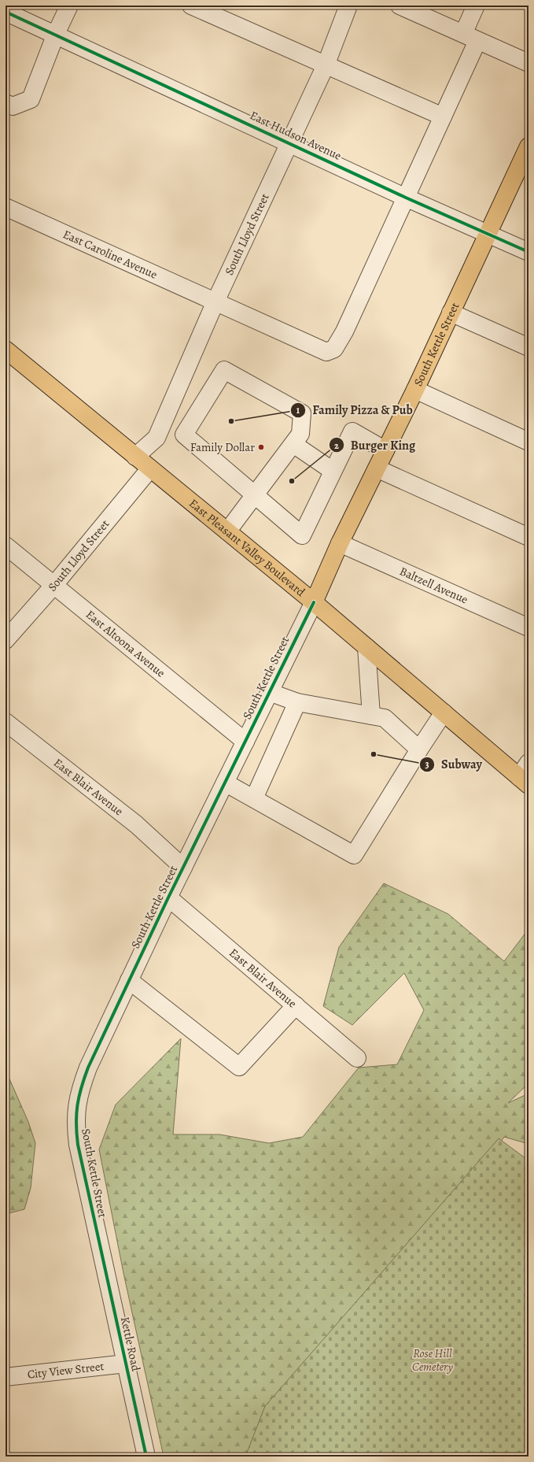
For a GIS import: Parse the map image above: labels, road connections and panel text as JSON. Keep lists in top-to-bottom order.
{
  "streets": {
    "main road": ["South Kettle Street", "East Pleasant Valley Boulevard"],
    "street": [
      "East Hudson Avenue",
      "South Lloyd Street",
      "East Caroline Avenue",
      "Baltzell Avenue",
      "East Altoona Avenue",
      "East Blair Avenue",
      "Kettle Road",
      "City View Street"
    ]
  },
  "crossings": [
    ["East Hudson Avenue", "South Lloyd Street"],
    ["East Hudson Avenue", "East Caroline Avenue"],
    ["East Hudson Avenue", "South Kettle Street"],
    ["South Lloyd Street", "East Caroline Avenue"],
    ["South Lloyd Street", "East Pleasant Valley Boulevard"],
    ["South Lloyd Street", "East Altoona Avenue"],
    ["South Kettle Street", "East Pleasant Valley Boulevard"],
    ["South Kettle Street", "Baltzell Avenue"],
    ["South Kettle Street", "East Altoona Avenue"],
    ["South Kettle Street", "East Blair Avenue"],
    ["South Kettle Street", "Kettle Road"],
    ["Kettle Road", "City View Street"]
  ],
  "parks": ["Rose Hill Cemetery"],
  "places": [
    "Family Pizza & Pub",
    "Family Dollar",
    "Burger King",
    "Subway"
  ]
}
